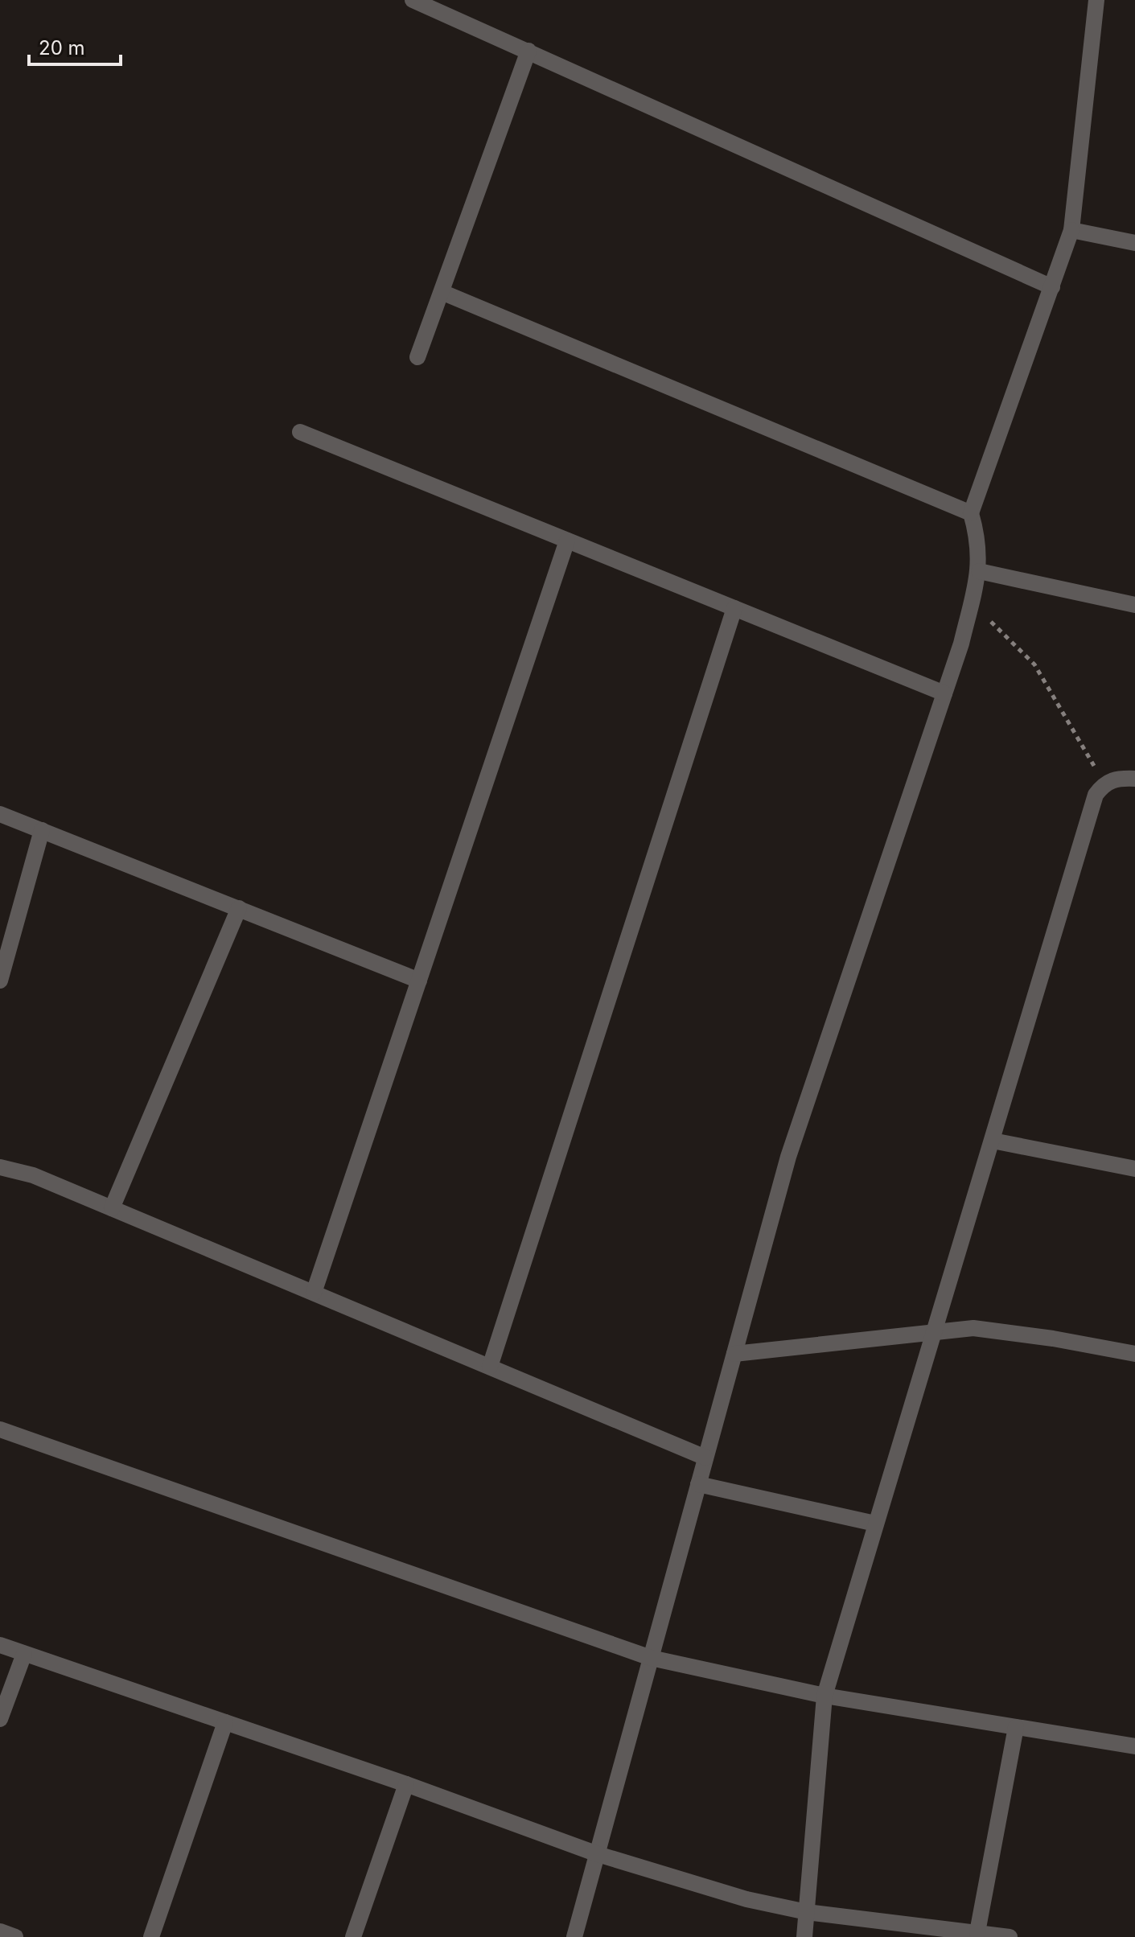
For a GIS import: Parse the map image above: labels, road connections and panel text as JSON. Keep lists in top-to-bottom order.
{
  "scale_bar": "20 m"
}
